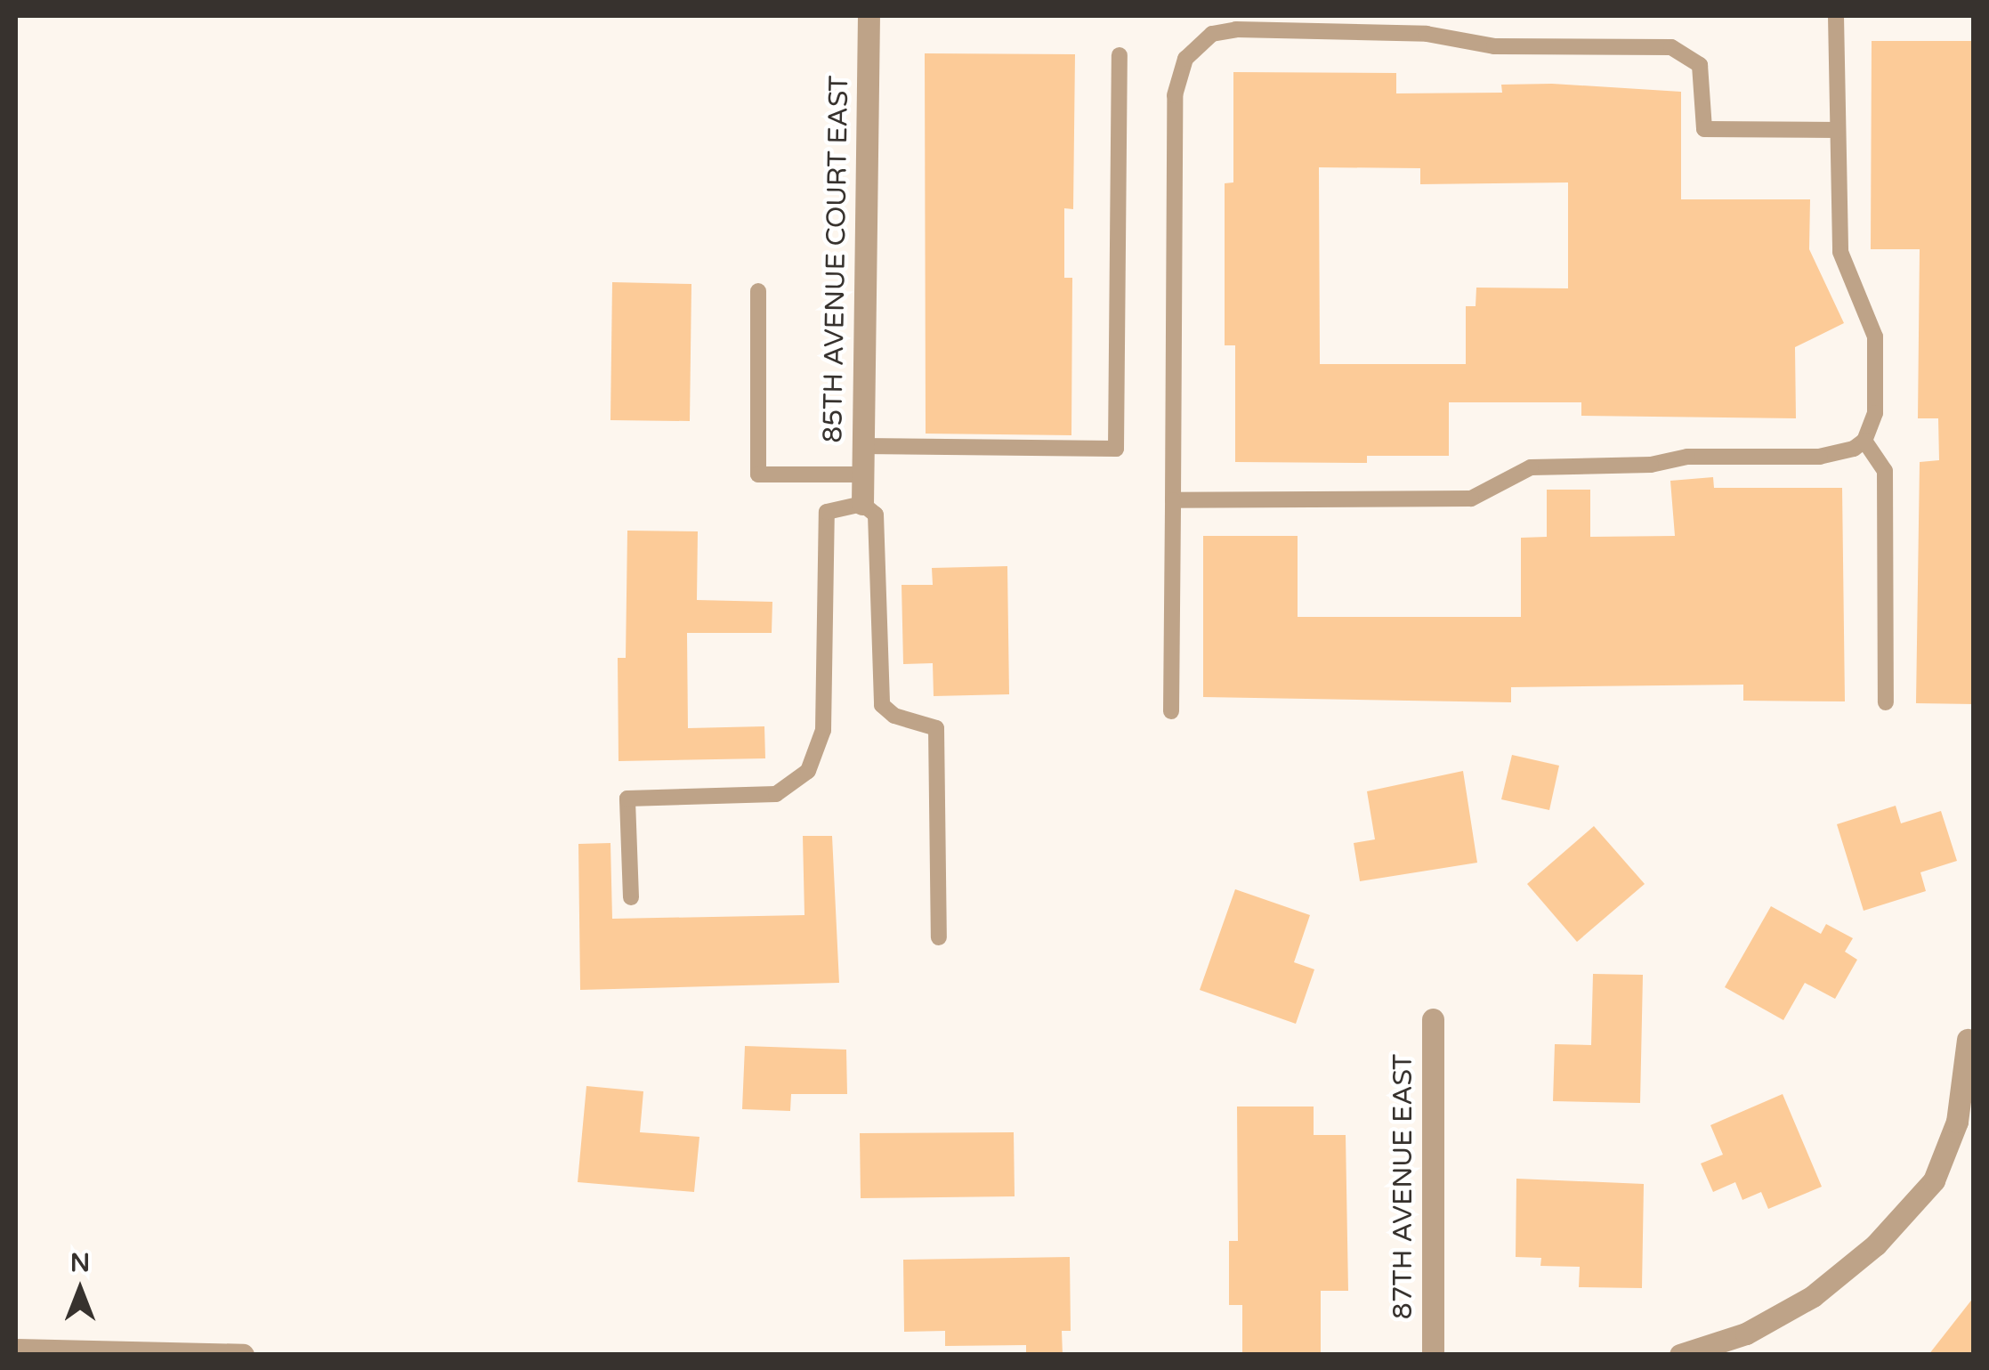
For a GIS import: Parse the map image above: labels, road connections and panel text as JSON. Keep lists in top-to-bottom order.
{
  "streets": {
    "street": ["85TH AVENUE COURT EAST", "87TH AVENUE EAST"]
  },
  "north": "top"
}
